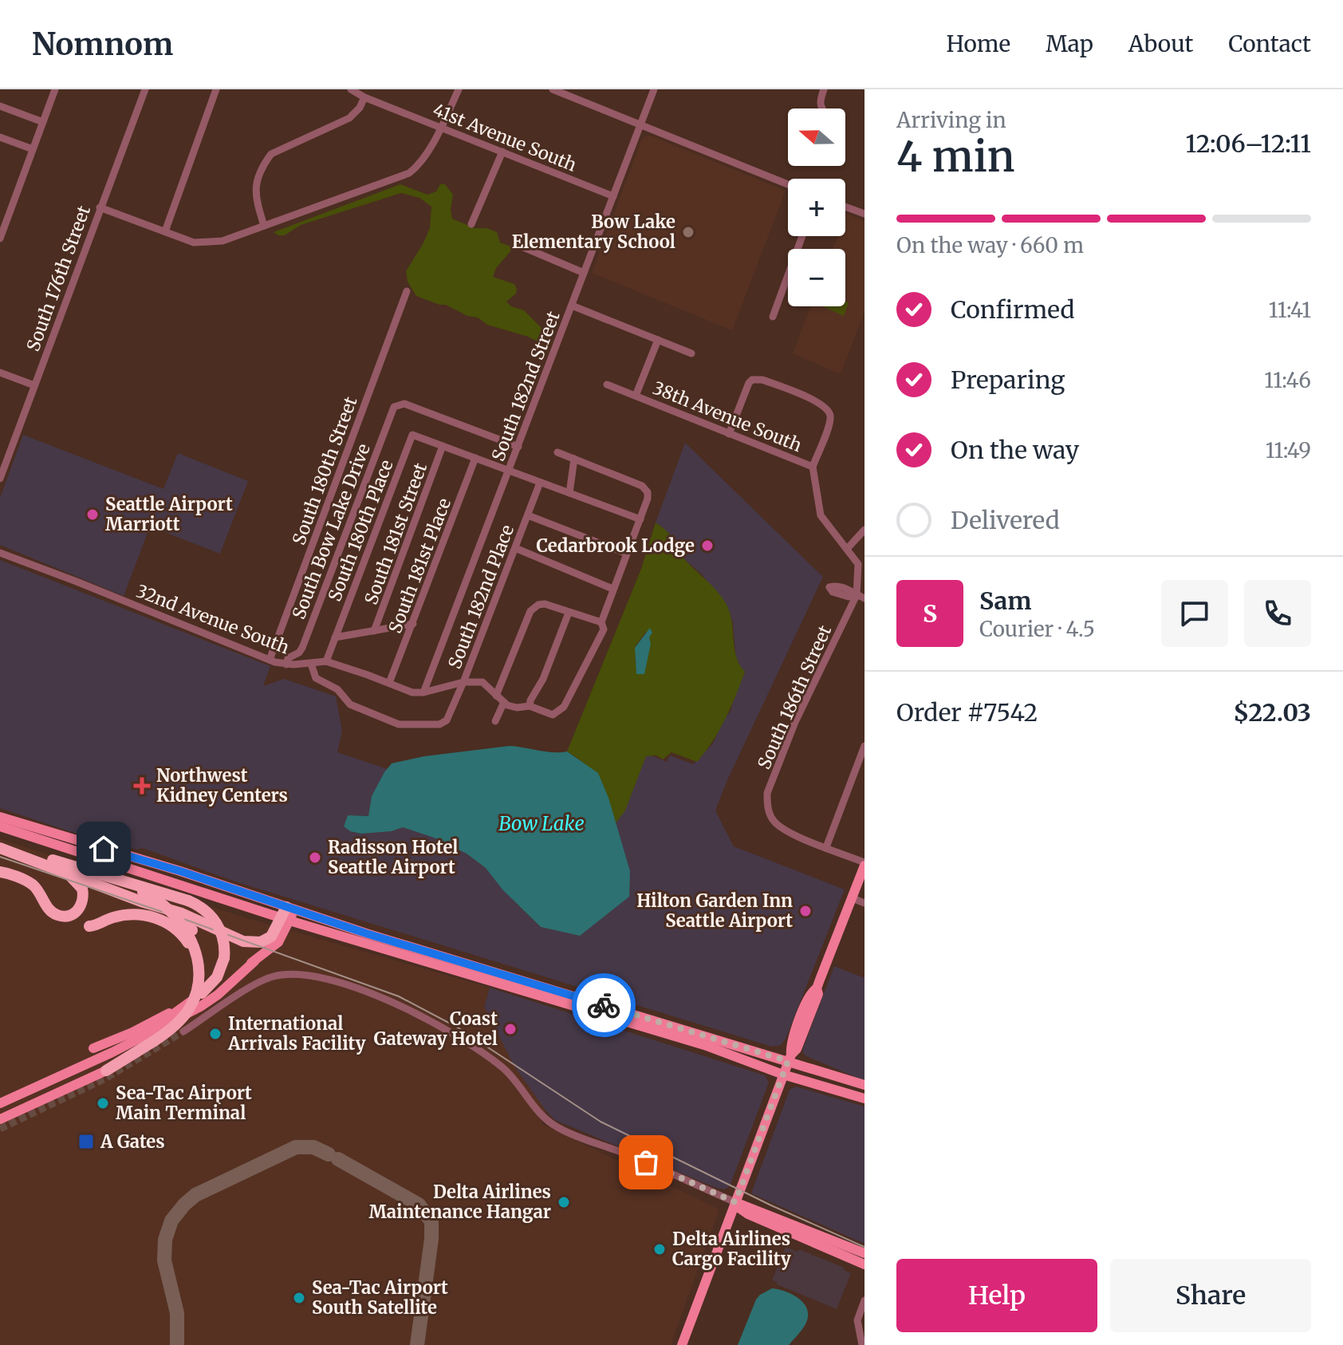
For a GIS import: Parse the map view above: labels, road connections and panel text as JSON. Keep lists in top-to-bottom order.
{
  "streets": {
    "street": [
      "41st Avenue South",
      "South 176th Street",
      "South 182nd Street",
      "38th Avenue South",
      "South 180th Street",
      "South 180th Place",
      "South Bow Lake Drive",
      "South 181st Street",
      "South 181st Place",
      "South 182nd Place",
      "32nd Avenue South",
      "South 186th Street"
    ]
  },
  "crossings": [
    ["41st Avenue South", "South 182nd Street"],
    ["South 182nd Street", "South Bow Lake Drive"],
    ["South 182nd Street", "32nd Avenue South"],
    ["38th Avenue South", "South 186th Street"],
    ["South 180th Street", "32nd Avenue South"],
    ["South 180th Place", "South 181st Street"],
    ["South 180th Place", "32nd Avenue South"],
    ["South Bow Lake Drive", "32nd Avenue South"],
    ["South 181st Place", "32nd Avenue South"],
    ["South 182nd Place", "32nd Avenue South"]
  ],
  "water": ["Bow Lake"],
  "places": {
    "other": [
      "Bow Lake Elementary School",
      "Seattle Airport Marriott",
      "Cedarbrook Lodge",
      "Radisson Hotel Seattle Airport",
      "Hilton Garden Inn Seattle Airport",
      "Coast Gateway Hotel",
      "International Arrivals Facility",
      "Sea-Tac Airport Main Terminal",
      "Delta Airlines Maintenance Hangar",
      "Delta Airlines Cargo Facility",
      "Sea-Tac Airport South Satellite"
    ],
    "health": ["Northwest Kidney Centers"],
    "transit": ["A Gates"]
  },
  "north": "left",
  "page": {
    "header": "Nomnom",
    "nav": [
      "Home",
      "Map",
      "About",
      "Contact"
    ],
    "heading": ["4 min", "Arriving in", "12:06–12:11"],
    "panel": [
      "Sam",
      "Courier · 4.5",
      "Order #7542",
      "$22.03"
    ],
    "map_buttons": ["+", "−"],
    "bar": "On the way · 660 m",
    "list": [
      ["Confirmed", "11:41"],
      ["Preparing", "11:46"],
      ["On the way", "11:49"],
      "Delivered"
    ],
    "round": "S",
    "buttons": ["Help", "Share"]
  }
}
